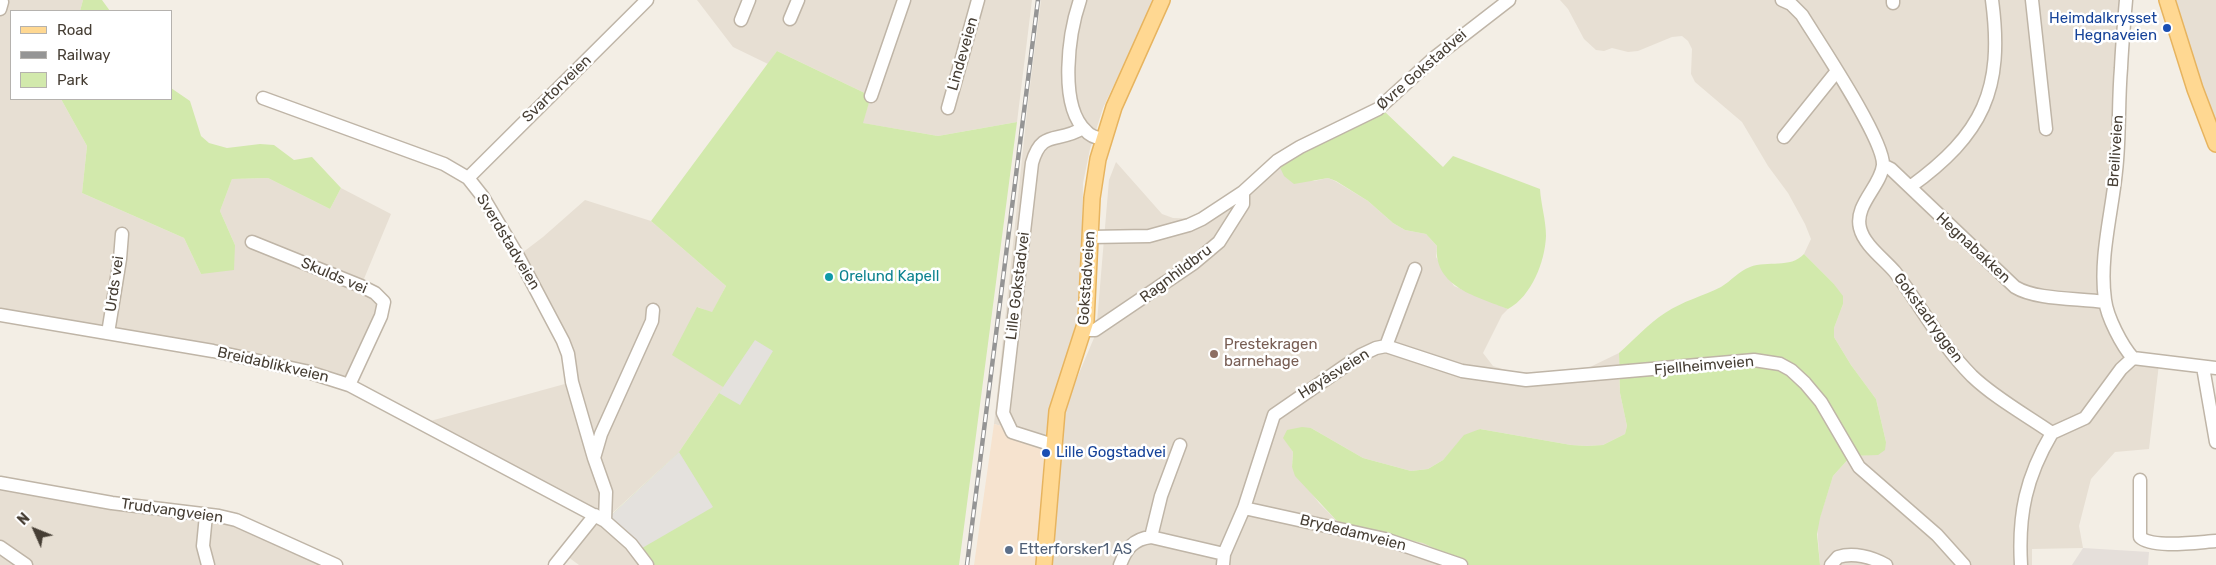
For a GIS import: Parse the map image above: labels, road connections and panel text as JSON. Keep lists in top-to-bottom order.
{
  "streets": {
    "main road": ["Gokstadveien"],
    "street": [
      "Lindeveien",
      "Øvre Gokstadvei",
      "Svartorveien",
      "Breiliveien",
      "Sverdstadveien",
      "Hegnabakken",
      "Ragnhildbru",
      "Skulds vei",
      "Urds vei",
      "Lille Gokstadvei",
      "Gokstadryggen",
      "Breidablikkveien",
      "Fjellheimveien",
      "Høyåsveien",
      "Trudvangveien",
      "Brydedamveien"
    ]
  },
  "crossings": [
    ["Øvre Gokstadvei", "Ragnhildbru"],
    ["Øvre Gokstadvei", "Gokstadveien"],
    ["Svartorveien", "Sverdstadveien"],
    ["Breiliveien", "Hegnabakken"],
    ["Sverdstadveien", "Breidablikkveien"],
    ["Hegnabakken", "Gokstadryggen"],
    ["Ragnhildbru", "Gokstadveien"],
    ["Skulds vei", "Breidablikkveien"],
    ["Gokstadveien", "Lille Gokstadvei"],
    ["Urds vei", "Breidablikkveien"],
    ["Fjellheimveien", "Høyåsveien"],
    ["Høyåsveien", "Brydedamveien"]
  ],
  "places": [
    "Heimdalkrysset Hegnaveien",
    "Orelund Kapell",
    "Prestekragen barnehage",
    "Lille Gogstadvei",
    "Etterforsker1 AS"
  ],
  "legend": ["Road", "Railway", "Park"],
  "north": "top left"
}
